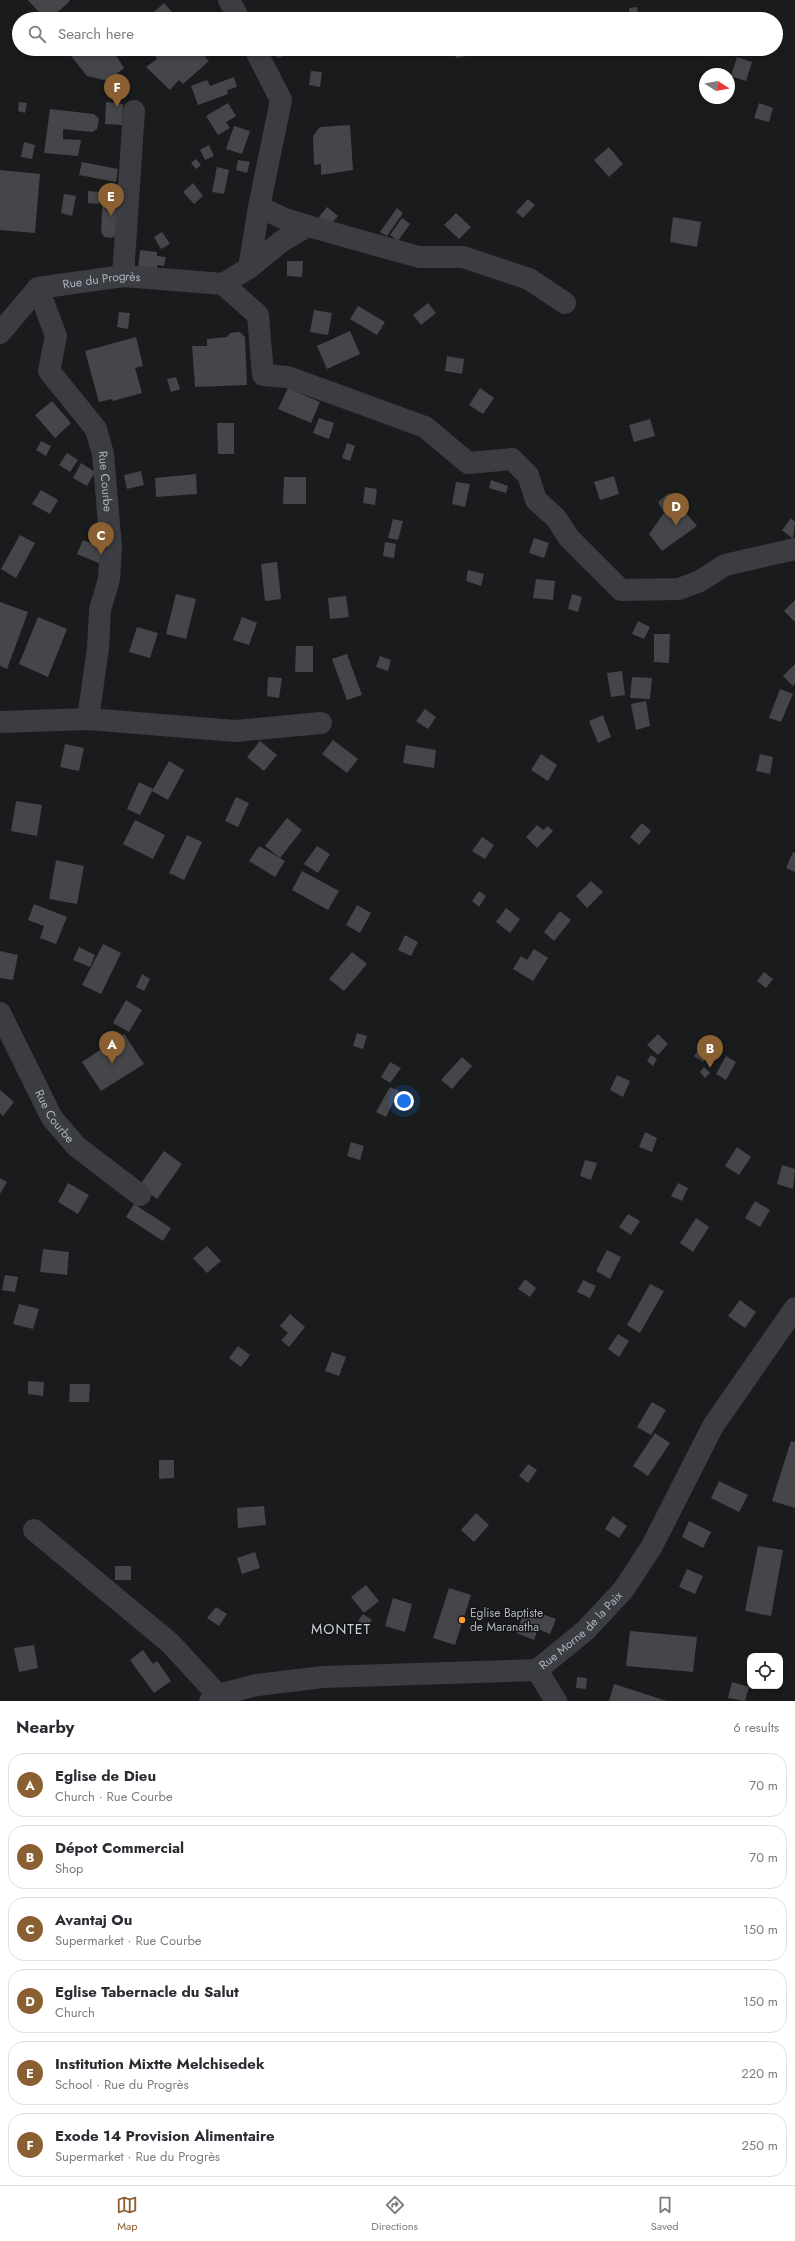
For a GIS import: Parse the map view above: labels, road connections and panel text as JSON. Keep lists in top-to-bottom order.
{
  "streets": {
    "street": ["Rue du Progrès", "Rue Courbe", "Rue Morne de la Paix"]
  },
  "crossings": [
    ["Rue du Progrès", "Rue Courbe"]
  ],
  "districts": ["MONTET"],
  "places": ["Eglise Baptiste de Maranatha"],
  "north": "right",
  "page": {
    "search": "Search here",
    "pins": [
      "F",
      "E",
      "D",
      "C",
      "A",
      "B"
    ],
    "heading": ["Nearby", "6 results"],
    "list": [
      {
        "mark": "A",
        "name": "Eglise de Dieu",
        "note": "Church · Rue Courbe",
        "value": "70 m"
      },
      {
        "mark": "B",
        "name": "Dépot Commercial",
        "note": "Shop",
        "value": "70 m"
      },
      {
        "mark": "C",
        "name": "Avantaj Ou",
        "note": "Supermarket · Rue Courbe",
        "value": "150 m"
      },
      {
        "mark": "D",
        "name": "Eglise Tabernacle du Salut",
        "note": "Church",
        "value": "150 m"
      },
      {
        "mark": "E",
        "name": "Institution Mixtte Melchisedek",
        "note": "School · Rue du Progrès",
        "value": "220 m"
      },
      {
        "mark": "F",
        "name": "Exode 14 Provision Alimentaire",
        "note": "Supermarket · Rue du Progrès",
        "value": "250 m"
      }
    ],
    "nav": ["Map", "Directions", "Saved"]
  }
}
